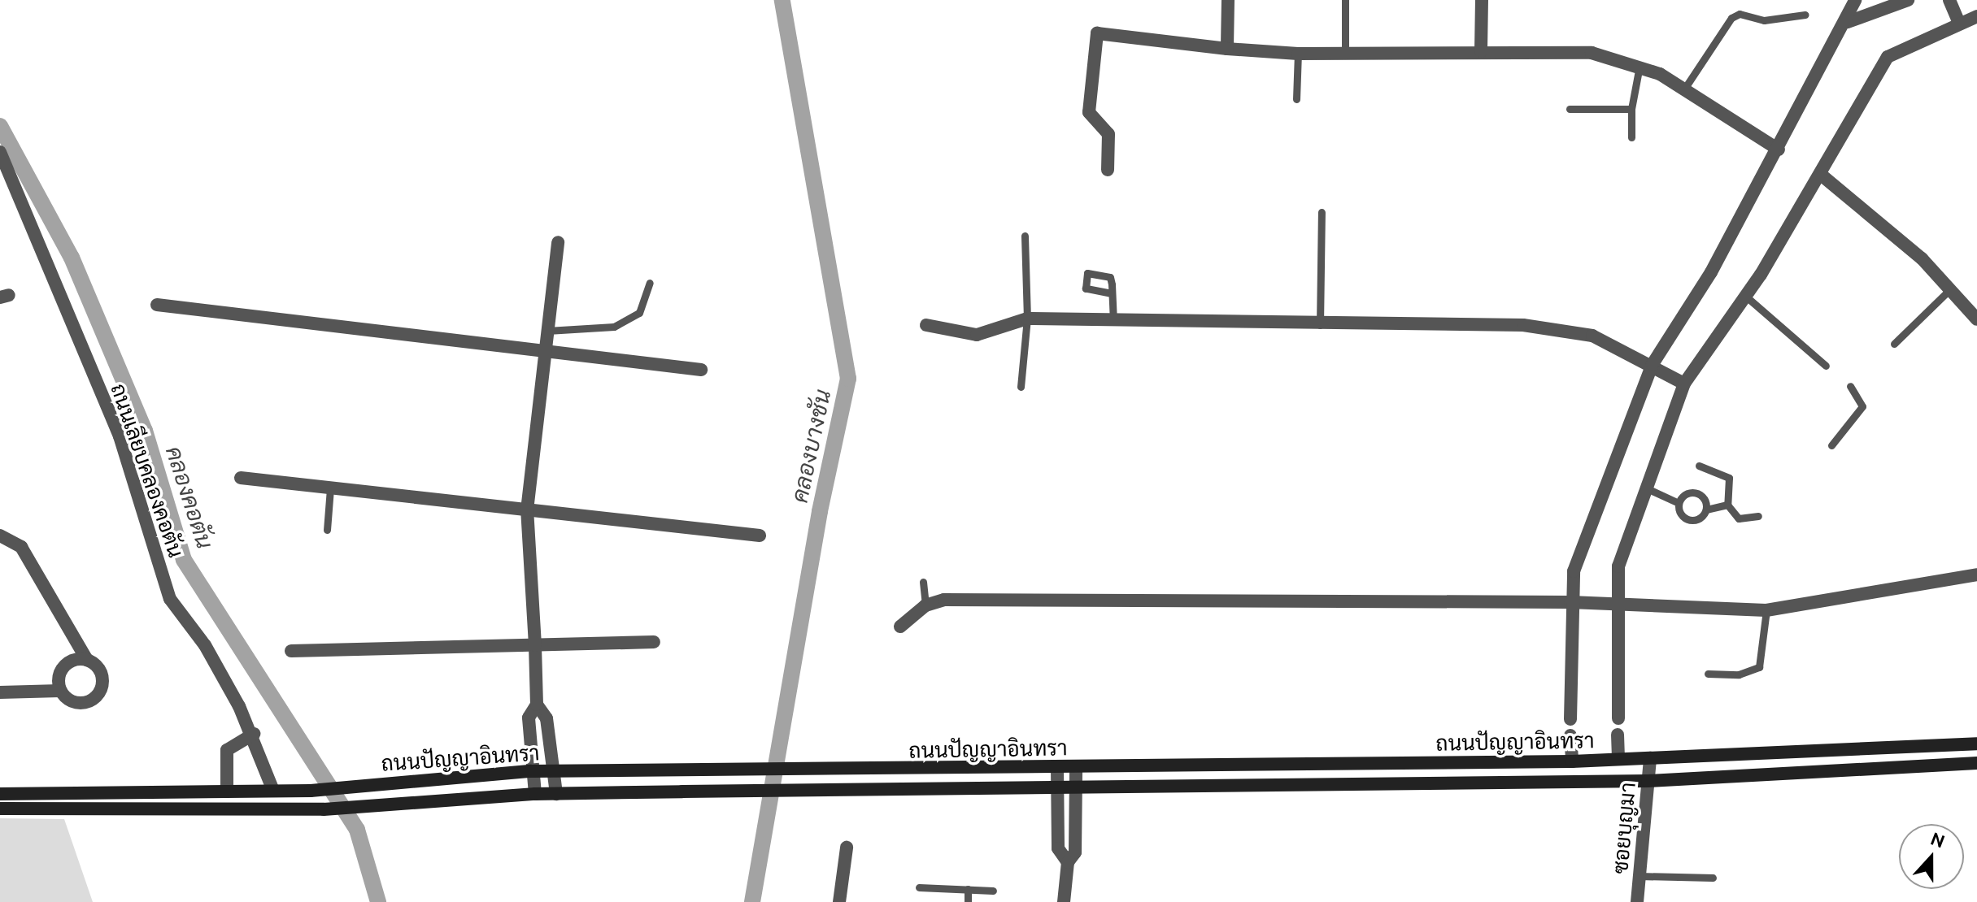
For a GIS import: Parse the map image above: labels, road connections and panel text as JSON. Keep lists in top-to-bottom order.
{
  "streets": {
    "main road": ["ถนนปัญญาอินทรา"],
    "street": ["ถนนเลียบคลองคอตัน", "ซอยบุญมา"]
  },
  "crossings": [
    ["ถนนเลียบคลองคอตัน", "ถนนปัญญาอินทรา"],
    ["ถนนปัญญาอินทรา", "ซอยบุญมา"]
  ],
  "water": ["คลองบางชัน", "คลองคอตัน"],
  "north": "top"
}
